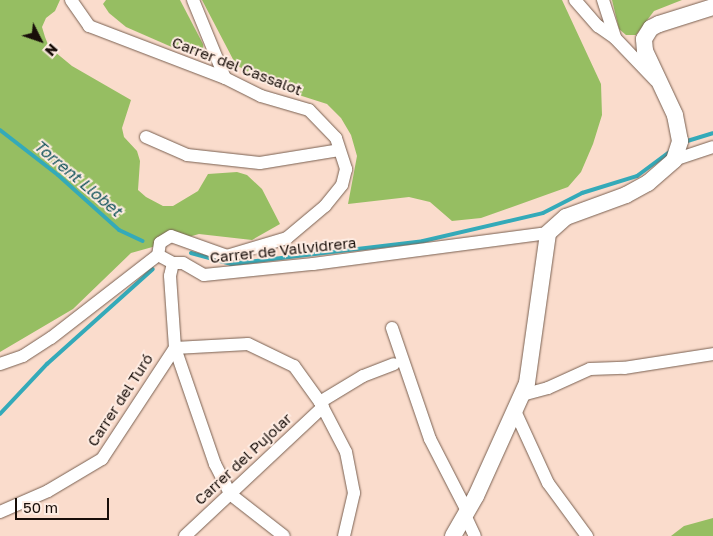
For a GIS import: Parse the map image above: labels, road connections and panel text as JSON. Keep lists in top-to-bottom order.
{
  "streets": {
    "street": [
      "Carrer del Cassalot",
      "Carrer de Vallvidrera",
      "Carrer del Turó",
      "Carrer del Pujolar"
    ]
  },
  "crossings": [
    ["Carrer del Cassalot", "Carrer de Vallvidrera"],
    ["Carrer del Turó", "Carrer del Pujolar"]
  ],
  "water": ["Torrent Llobet"],
  "scale_bar": "50 m",
  "north": "bottom right"
}
